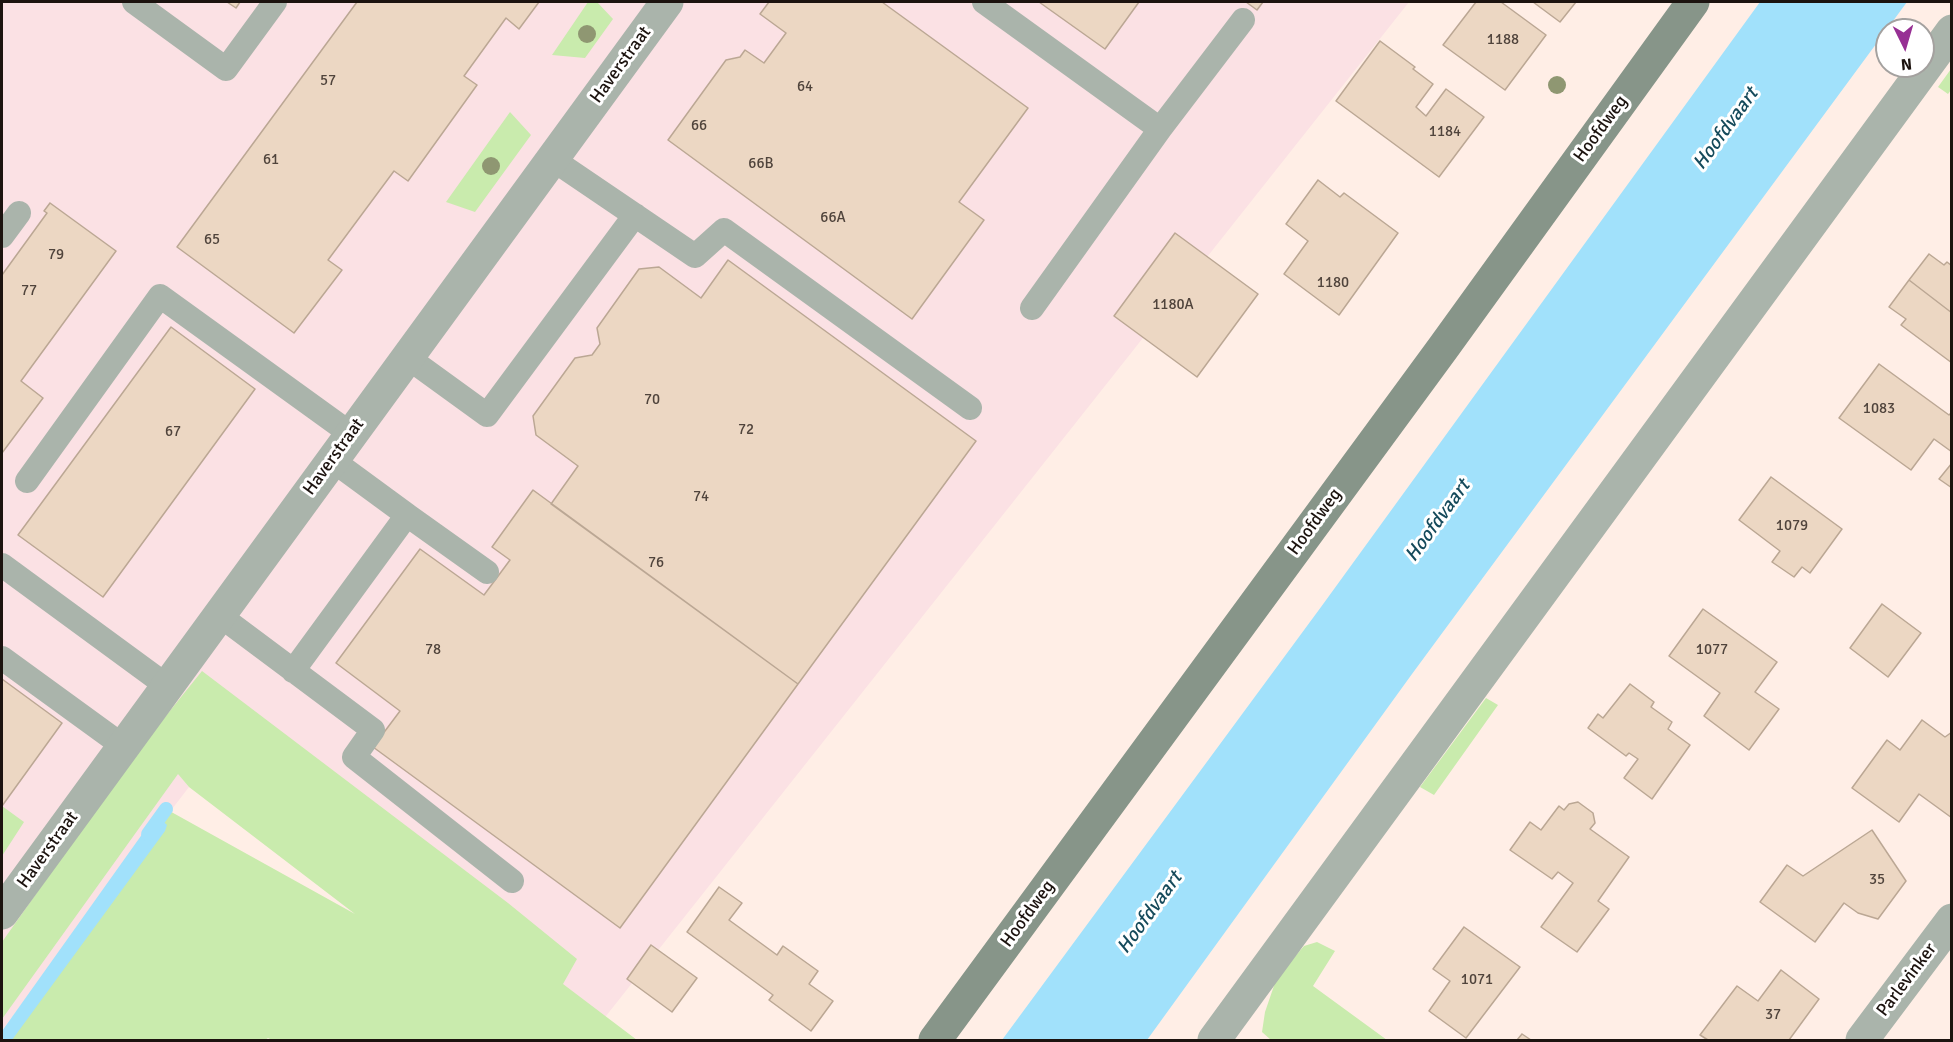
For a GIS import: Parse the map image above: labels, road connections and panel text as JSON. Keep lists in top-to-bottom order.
{
  "streets": {
    "street": ["Haverstraat", "Hoofdweg", "Parlevinker"]
  },
  "water": ["Hoofdvaart"],
  "house_numbers": [
    "1188",
    "57",
    "64",
    "66",
    "1184",
    "61",
    "66B",
    "66A",
    "65",
    "79",
    "1180",
    "77",
    "1180A",
    "70",
    "1083",
    "72",
    "67",
    "74",
    "1079",
    "76",
    "78",
    "1077",
    "35",
    "1071",
    "37"
  ],
  "north": "bottom"
}
